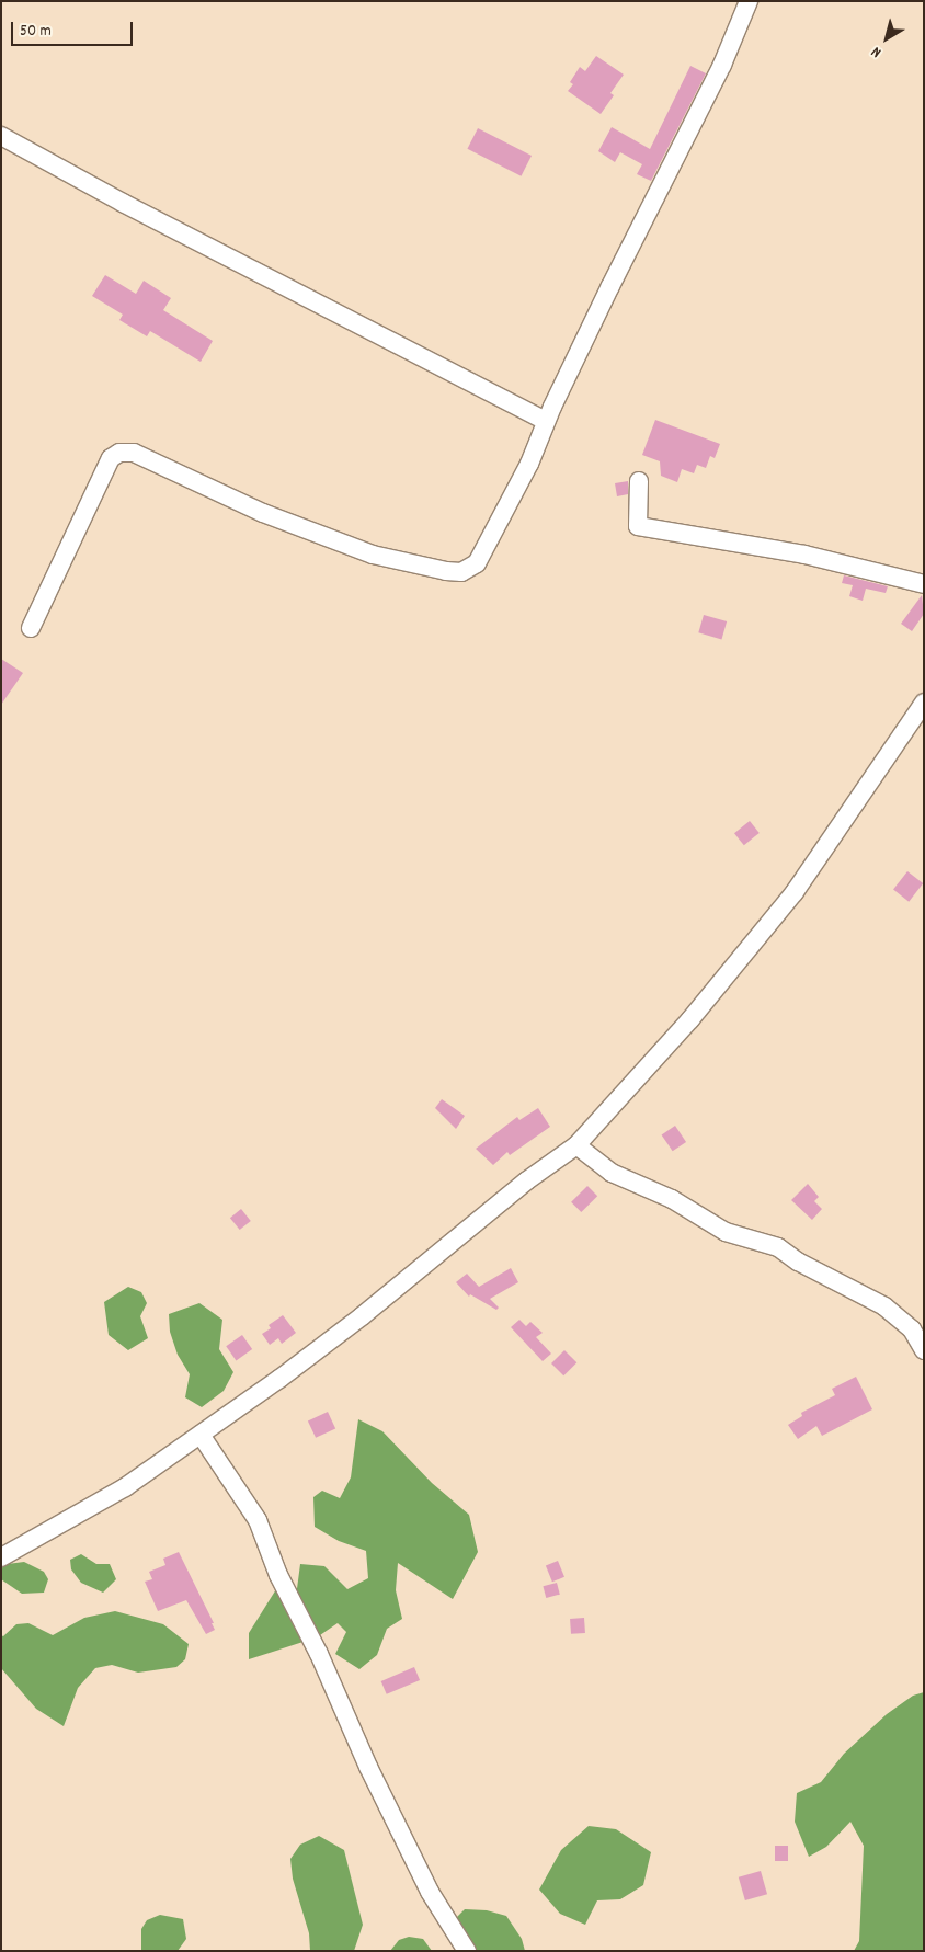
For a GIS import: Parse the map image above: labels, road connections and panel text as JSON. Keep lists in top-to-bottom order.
{
  "scale_bar": "50 m",
  "north": "bottom left"
}
